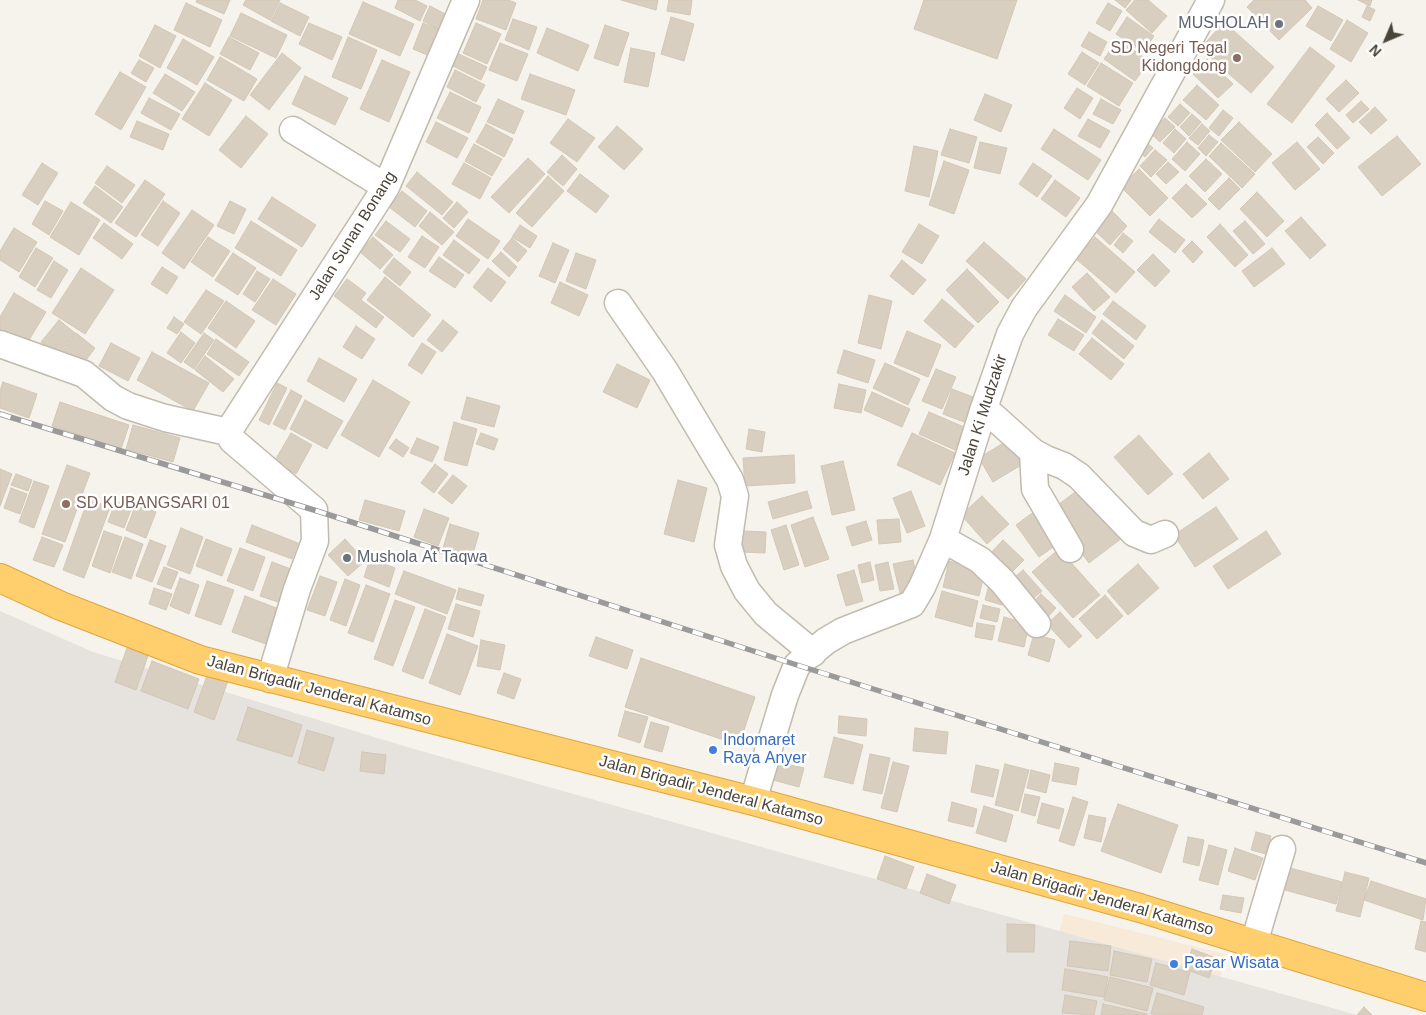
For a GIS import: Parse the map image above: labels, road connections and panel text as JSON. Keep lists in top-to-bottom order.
{
  "streets": {
    "highway": ["Jalan Brigadir Jenderal Katamso"],
    "street": ["Jalan Sunan Bonang", "Jalan Ki Mudzakir"]
  },
  "crossings": [
    ["Jalan Ki Mudzakir", "Jalan Brigadir Jenderal Katamso"]
  ],
  "places": [
    "MUSHOLAH",
    "SD Negeri Tegal Kidongdong",
    "SD KUBANGSARI 01",
    "Mushola At Taqwa",
    "Indomaret Raya Anyer",
    "Pasar Wisata"
  ],
  "north": "bottom left"
}
